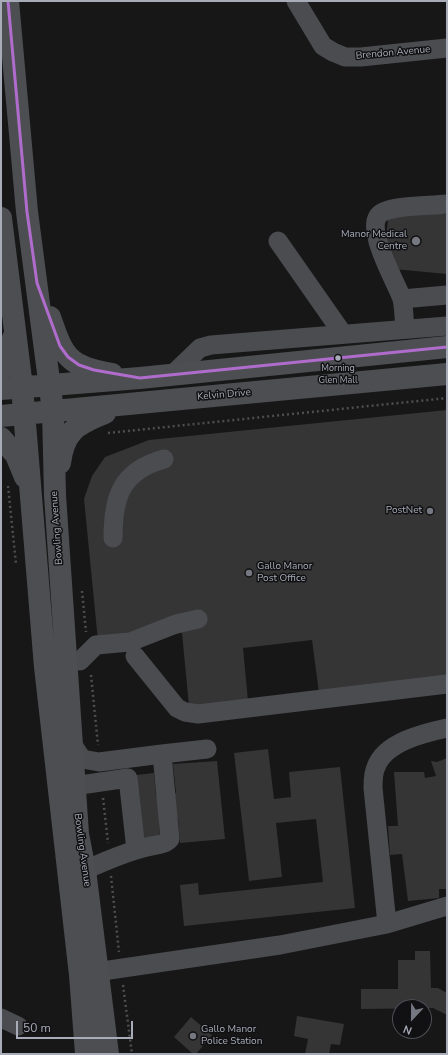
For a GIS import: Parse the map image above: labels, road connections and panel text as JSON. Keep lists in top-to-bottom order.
{
  "streets": {
    "main road": ["Kelvin Drive", "Bowling Avenue"],
    "street": ["Brendon Avenue"]
  },
  "crossings": [
    ["Kelvin Drive", "Bowling Avenue"]
  ],
  "places": [
    "Manor Medical Centre",
    "Morning Glen Mall",
    "PostNet",
    "Gallo Manor Post Office",
    "Gallo Manor Police Station"
  ],
  "scale_bar": "50 m",
  "north": "bottom"
}
